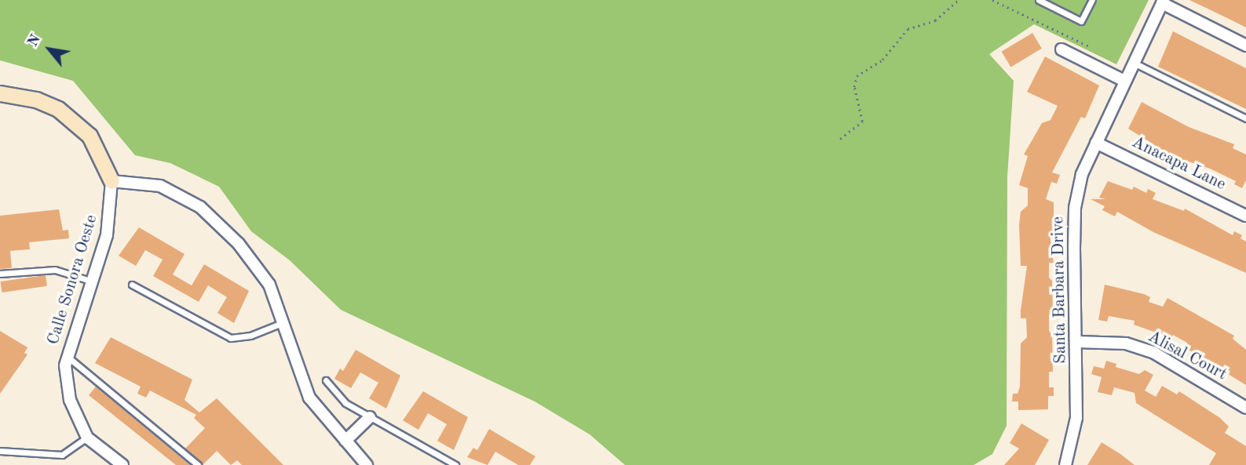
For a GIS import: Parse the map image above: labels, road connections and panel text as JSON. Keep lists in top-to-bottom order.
{
  "streets": {
    "street": [
      "Anacapa Lane",
      "Calle Sonora Oeste",
      "Santa Barbara Drive",
      "Alisal Court"
    ]
  },
  "crossings": [
    ["Anacapa Lane", "Santa Barbara Drive"],
    ["Santa Barbara Drive", "Alisal Court"]
  ],
  "north": "top left"
}
